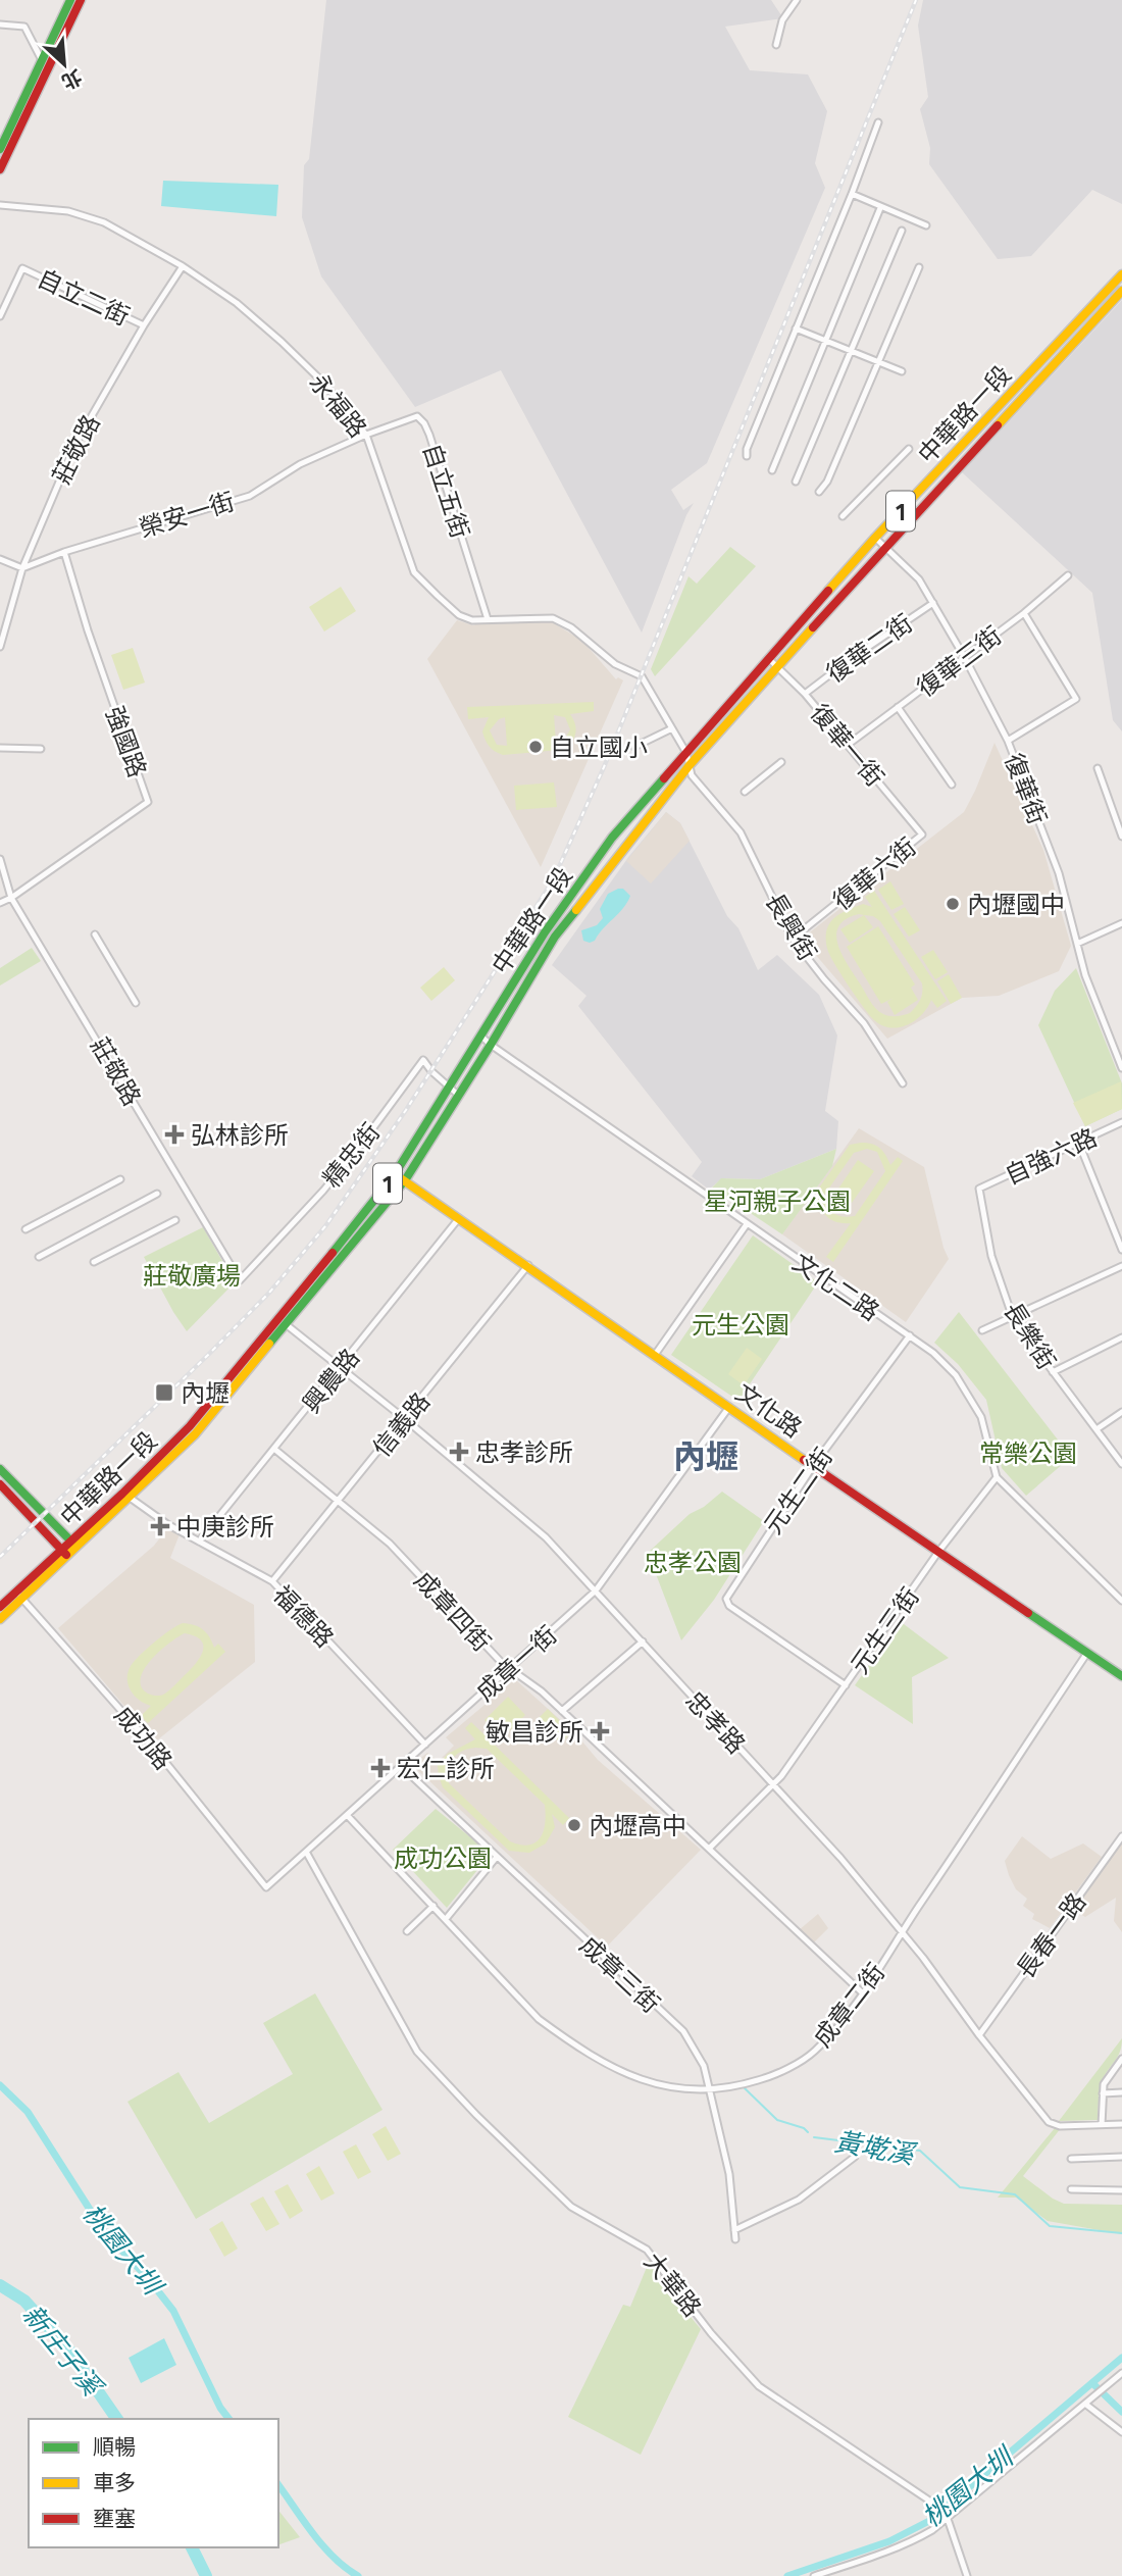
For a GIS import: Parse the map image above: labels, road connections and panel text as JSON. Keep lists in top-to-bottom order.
{
  "streets": {
    "main road": ["中華路一段", "1", "文化路"],
    "street": [
      "自立二街",
      "永福路",
      "莊敬路",
      "自立五街",
      "榮安一街",
      "復華二街",
      "復華三街",
      "強國路",
      "復華一街",
      "復華街",
      "復華六街",
      "長興街",
      "精忠街",
      "自強六路",
      "文化二路",
      "長樂街",
      "興農路",
      "信義路",
      "元生二街",
      "成章四街",
      "福德路",
      "元生三街",
      "成章一街",
      "忠孝路",
      "成功路",
      "長春一路",
      "成章三街",
      "成章二街",
      "大華路"
    ]
  },
  "crossings": [
    ["自立二街", "莊敬路"],
    ["永福路", "莊敬路"],
    ["永福路", "自立五街"],
    ["永福路", "榮安一街"],
    ["永福路", "長興街"],
    ["中華路一段", "復華一街"],
    ["中華路一段", "復華街"],
    ["中華路一段", "長興街"],
    ["中華路一段", "精忠街"],
    ["中華路一段", "文化二路"],
    ["中華路一段", "文化路"],
    ["中華路一段", "福德路"],
    ["中華路一段", "忠孝路"],
    ["中華路一段", "成功路"],
    ["莊敬路", "榮安一街"],
    ["莊敬路", "強國路"],
    ["莊敬路", "精忠街"],
    ["自立五街", "榮安一街"],
    ["榮安一街", "強國路"],
    ["復華二街", "復華一街"],
    ["復華二街", "復華街"],
    ["復華三街", "復華一街"],
    ["復華三街", "復華街"],
    ["復華一街", "復華六街"],
    ["復華六街", "長興街"],
    ["自強六路", "長樂街"],
    ["文化二路", "元生二街"],
    ["文化二路", "元生三街"],
    ["興農路", "文化路"],
    ["興農路", "成章四街"],
    ["興農路", "福德路"],
    ["興農路", "忠孝路"],
    ["文化路", "信義路"],
    ["文化路", "元生二街"],
    ["文化路", "元生三街"],
    ["文化路", "成章一街"],
    ["文化路", "成章二街"],
    ["信義路", "成章四街"],
    ["信義路", "福德路"],
    ["信義路", "忠孝路"],
    ["元生二街", "元生三街"],
    ["成章四街", "元生三街"],
    ["成章四街", "成章一街"],
    ["成章四街", "成章二街"],
    ["福德路", "成章一街"],
    ["元生三街", "忠孝路"],
    ["成章一街", "忠孝路"],
    ["成章一街", "成功路"],
    ["成章一街", "成章三街"],
    ["成章一街", "成章二街"],
    ["成章一街", "大華路"],
    ["忠孝路", "長春一路"],
    ["忠孝路", "成章二街"],
    ["成章三街", "成章二街"]
  ],
  "districts": ["內壢"],
  "water": ["黃墘溪", "桃園大圳", "新庄子溪"],
  "parks": [
    "星河親子公園",
    "莊敬廣場",
    "元生公園",
    "常樂公園",
    "忠孝公園",
    "成功公園"
  ],
  "places": {
    "other": ["自立國小", "內壢國中", "內壢高中"],
    "health": [
      "弘林診所",
      "忠孝診所",
      "中庚診所",
      "敏昌診所",
      "宏仁診所"
    ],
    "transit": ["內壢"]
  },
  "legend": ["順暢", "車多", "壅塞"],
  "north": "bottom right"
}
